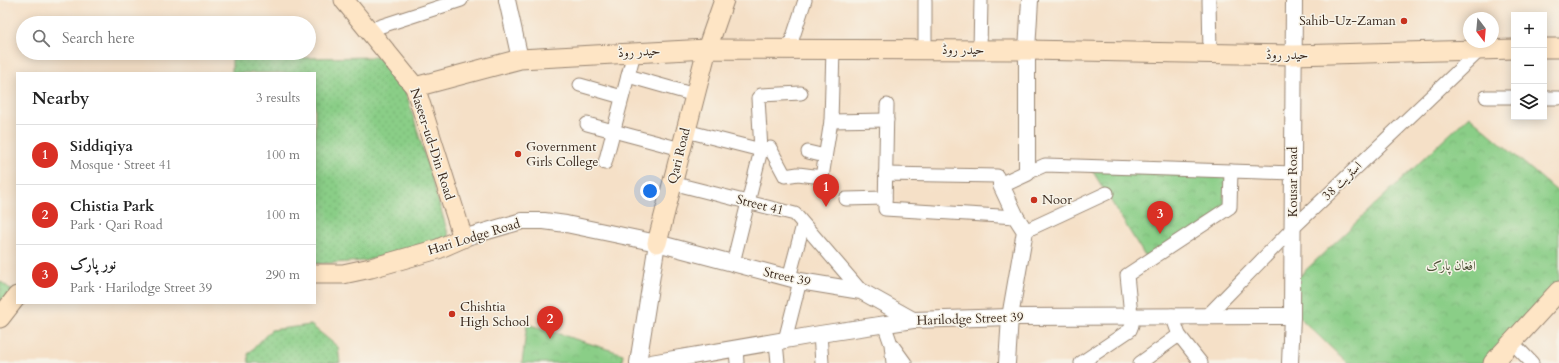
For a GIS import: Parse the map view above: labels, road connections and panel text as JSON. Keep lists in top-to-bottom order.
{
  "streets": {
    "main road": [
      "حیدر روڈ",
      "Naseer-ud-Din Road",
      "Qari Road",
      "Hari Lodge Road"
    ],
    "street": [
      "اسٹریٹ 38",
      "Kousar Road",
      "Street 41",
      "Street 39",
      "Harilodge Street 39"
    ]
  },
  "crossings": [
    ["حیدر روڈ", "Naseer-ud-Din Road"],
    ["حیدر روڈ", "Qari Road"],
    ["حیدر روڈ", "اسٹریٹ 38"],
    ["حیدر روڈ", "Kousar Road"],
    ["Naseer-ud-Din Road", "Hari Lodge Road"],
    ["Qari Road", "Street 41"],
    ["Qari Road", "Hari Lodge Road"],
    ["Qari Road", "Street 39"],
    ["اسٹریٹ 38", "Kousar Road"],
    ["اسٹریٹ 38", "Harilodge Street 39"],
    ["Kousar Road", "Harilodge Street 39"],
    ["Street 41", "Street 39"],
    ["Hari Lodge Road", "Street 39"],
    ["Street 39", "Harilodge Street 39"]
  ],
  "parks": ["افغان پارک"],
  "places": [
    "Sahib-Uz-Zaman",
    "Government Girls College",
    "Noor",
    "Chishtia High School"
  ],
  "north": "bottom",
  "page": {
    "map_buttons": ["+", "−"],
    "search": "Search here",
    "heading": ["Nearby", "3 results"],
    "list": [
      {
        "mark": "1",
        "name": "Siddiqiya",
        "note": "Mosque · Street 41",
        "value": "100 m"
      },
      {
        "mark": "2",
        "name": "Chistia Park",
        "note": "Park · Qari Road",
        "value": "100 m"
      },
      {
        "mark": "3",
        "name": "نور پارک",
        "note": "Park · Harilodge Street 39",
        "value": "290 m"
      }
    ],
    "pins": ["1", "3", "2"]
  }
}
